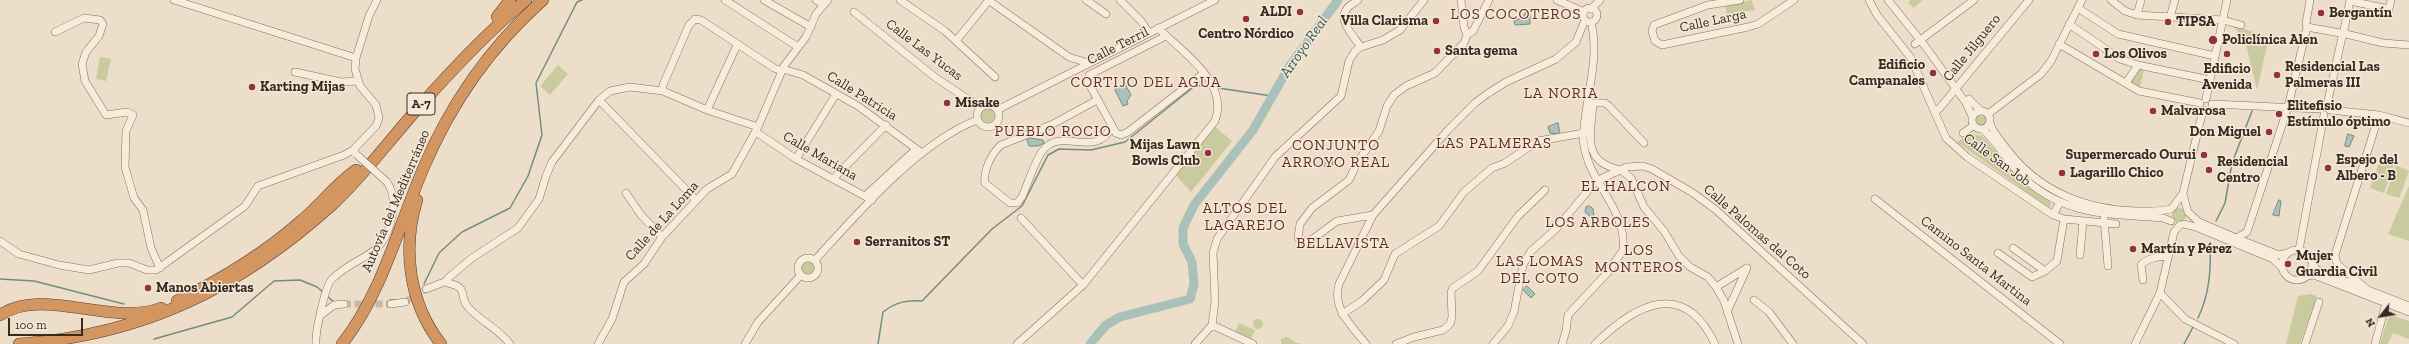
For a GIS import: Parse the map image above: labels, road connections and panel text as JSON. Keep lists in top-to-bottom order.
{
  "streets": {
    "highway": ["A-7", "Autovía del Mediterráneo"],
    "street": [
      "Calle Larga",
      "Calle Terril",
      "Calle Jilguero",
      "Calle Las Yucas",
      "Calle Patricia",
      "Calle Mariana",
      "Calle San Job",
      "Calle de La Loma",
      "Calle Palomas del Coto",
      "Camino Santa Martina"
    ]
  },
  "crossings": [
    ["Calle Jilguero", "Calle San Job"],
    ["Calle Patricia", "Calle Mariana"],
    ["Calle Patricia", "Calle de La Loma"],
    ["Calle Mariana", "Calle de La Loma"]
  ],
  "districts": [
    "LOS COCOTEROS",
    "CORTIJO DEL AGUA",
    "LA NORIA",
    "PUEBLO ROCIO",
    "LAS PALMERAS",
    "CONJUNTO ARROYO REAL",
    "EL HALCON",
    "ALTOS DEL LAGAREJO",
    "LOS ARBOLES",
    "BELLAVISTA",
    "LOS MONTEROS",
    "LAS LOMAS DEL COTO"
  ],
  "water": ["Arroyo Real"],
  "places": [
    "ALDI",
    "Bergantín",
    "Centro Nórdico",
    "Villa Clarisma",
    "TIPSA",
    "Policlínica Alen",
    "Santa gema",
    "Los Olivos",
    "Edificio Avenida",
    "Edificio Campanales",
    "Residencial Las Palmeras III",
    "Karting Mijas",
    "Misake",
    "Malvarosa",
    "Elitefisio Estímulo óptimo",
    "Don Miguel",
    "Mijas Lawn Bowls Club",
    "Supermercado Ourui",
    "Espejo del Albero - B",
    "Residencial Centro",
    "Lagarillo Chico",
    "Serranitos ST",
    "Martín y Pérez",
    "Mujer Guardia Civil",
    "Manos Abiertas"
  ],
  "scale_bar": "100 m",
  "north": "bottom left"
}
